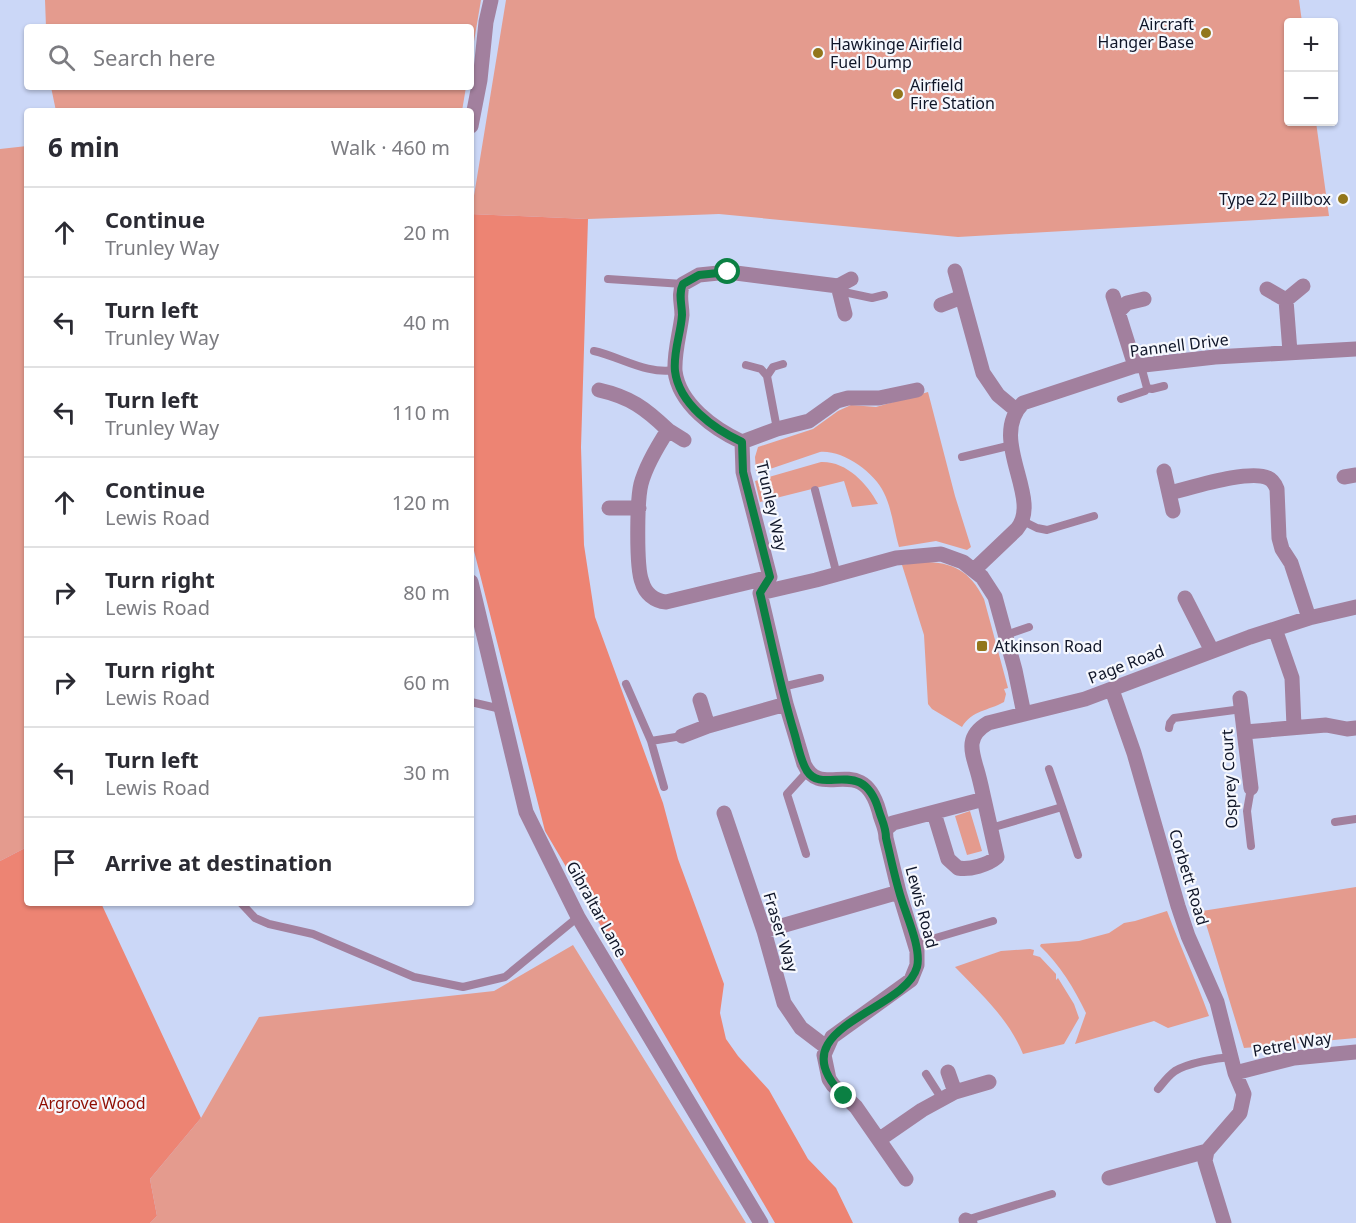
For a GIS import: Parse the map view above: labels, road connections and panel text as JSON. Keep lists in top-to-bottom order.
{
  "streets": {
    "street": [
      "Pannell Drive",
      "Trunley Way",
      "Page Road",
      "Osprey Court",
      "Corbett Road",
      "Lewis Road",
      "Gibraltar Lane",
      "Fraser Way",
      "Petrel Way"
    ]
  },
  "crossings": [
    ["Page Road", "Corbett Road"],
    ["Corbett Road", "Petrel Way"],
    ["Lewis Road", "Fraser Way"]
  ],
  "parks": ["Argrove Wood"],
  "places": {
    "other": [
      "Aircraft Hanger Base",
      "Hawkinge Airfield Fuel Dump",
      "Airfield Fire Station",
      "Type 22 Pillbox"
    ],
    "transit": ["Atkinson Road"]
  },
  "page": {
    "map_buttons": ["+", "−"],
    "search": "Search here",
    "heading": ["6 min", "Walk · 460 m"],
    "list": [
      ["Continue", "Trunley Way", "20 m"],
      ["Turn left", "Trunley Way", "40 m"],
      ["Turn left", "Trunley Way", "110 m"],
      ["Continue", "Lewis Road", "120 m"],
      ["Turn right", "Lewis Road", "80 m"],
      ["Turn right", "Lewis Road", "60 m"],
      ["Turn left", "Lewis Road", "30 m"],
      "Arrive at destination"
    ]
  }
}
